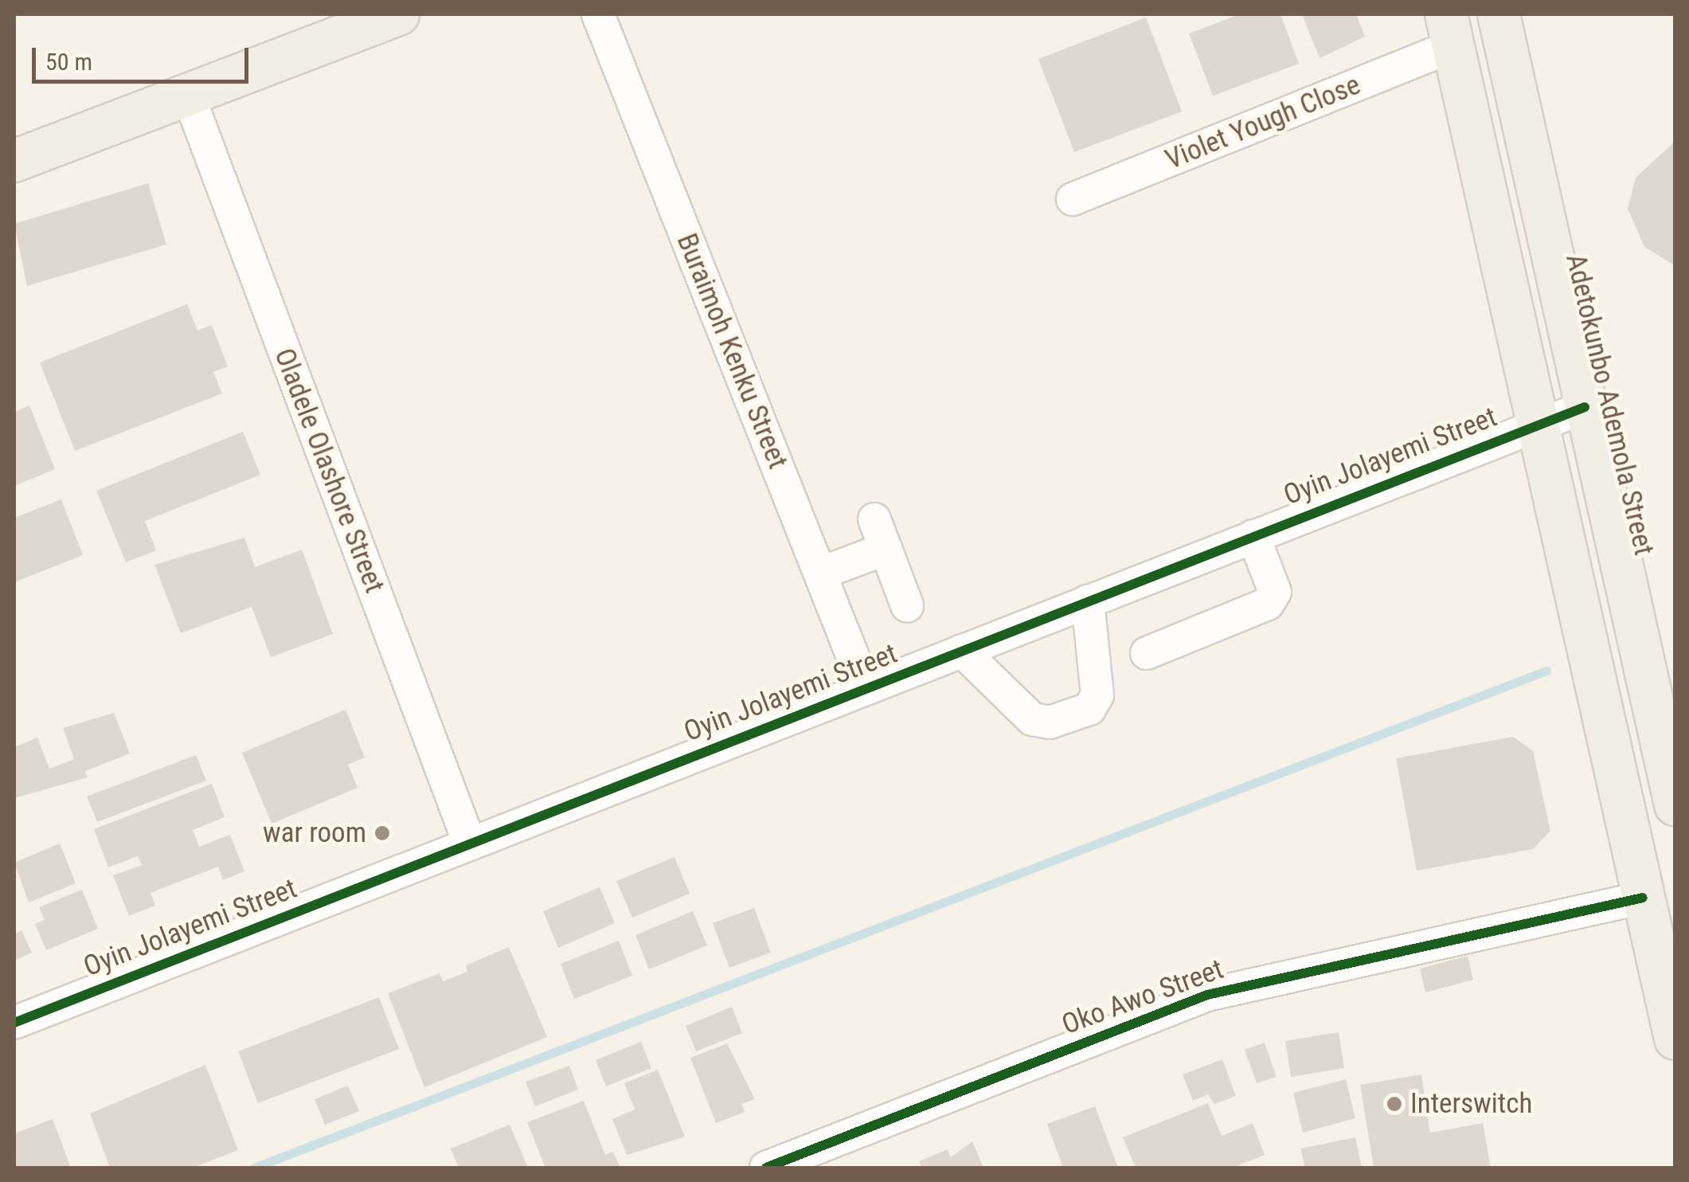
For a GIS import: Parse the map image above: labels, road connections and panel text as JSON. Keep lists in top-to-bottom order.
{
  "streets": {
    "main road": ["Adetokunbo Ademola Street"],
    "street": [
      "Violet Yough Close",
      "Buraimoh Kenku Street",
      "Oyin Jolayemi Street",
      "Oladele Olashore Street",
      "Oko Awo Street"
    ]
  },
  "crossings": [
    ["Buraimoh Kenku Street", "Oyin Jolayemi Street"],
    ["Adetokunbo Ademola Street", "Oyin Jolayemi Street"],
    ["Oyin Jolayemi Street", "Oladele Olashore Street"]
  ],
  "places": ["war room", "Interswitch"],
  "scale_bar": "50 m"
}
